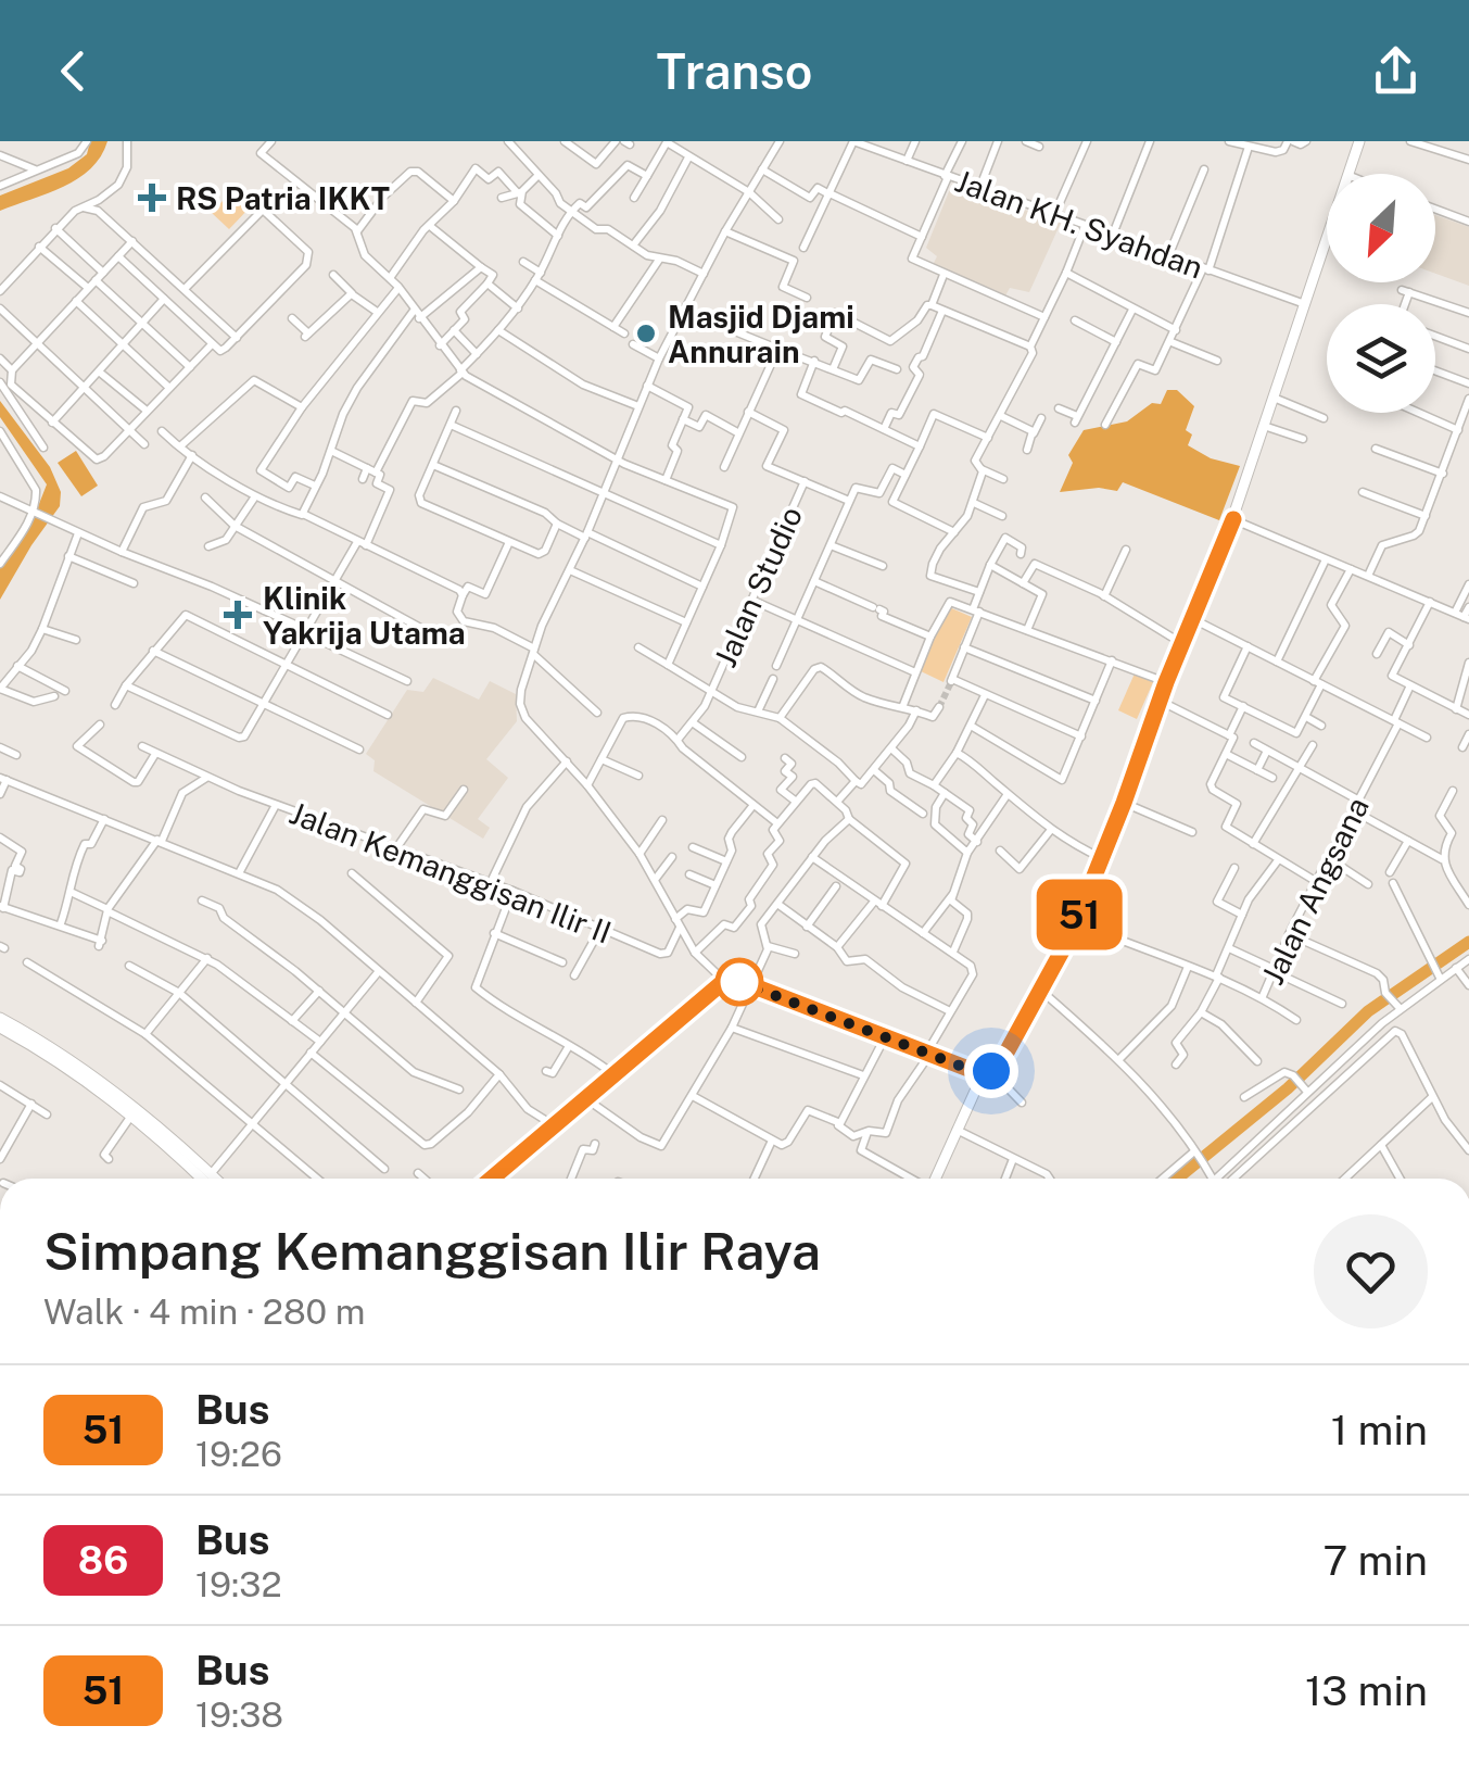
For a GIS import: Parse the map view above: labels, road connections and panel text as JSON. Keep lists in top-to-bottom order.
{
  "streets": {
    "street": [
      "Jalan KH. Syahdan",
      "Jalan Studio",
      "Jalan Kemanggisan Ilir II",
      "Jalan Angsana"
    ]
  },
  "places": {
    "health": ["RS Patria IKKT", "Klinik Yakrija Utama"],
    "other": ["Masjid Djami Annurain"]
  },
  "lines": ["bus line 51"],
  "north": "bottom left",
  "page": {
    "header": "Transo",
    "on_map": "51",
    "heading": ["Simpang Kemanggisan Ilir Raya", "Walk · 4 min · 280 m"],
    "list": [
      {
        "mark": "51",
        "name": "Bus",
        "note": "19:26",
        "value": "1 min"
      },
      {
        "mark": "86",
        "name": "Bus",
        "note": "19:32",
        "value": "7 min"
      },
      {
        "mark": "51",
        "name": "Bus",
        "note": "19:38",
        "value": "13 min"
      }
    ]
  }
}
